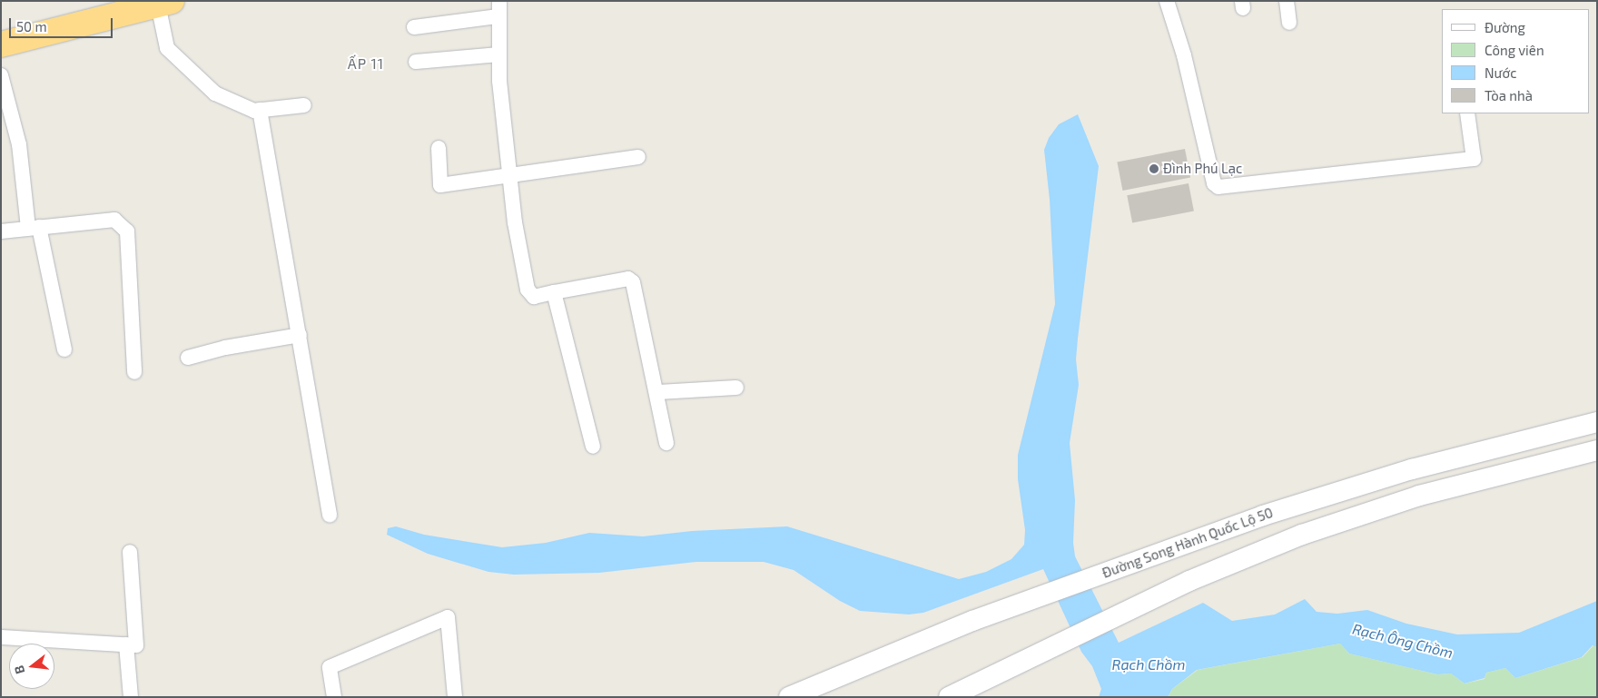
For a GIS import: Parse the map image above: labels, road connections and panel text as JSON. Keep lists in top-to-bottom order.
{
  "streets": {
    "main road": ["Đường Song Hành Quốc Lộ 50"]
  },
  "districts": ["ẤP 11"],
  "water": ["Rạch Ông Chồm", "Rạch Chồm"],
  "places": ["Đình Phú Lạc"],
  "legend": [
    "Đường",
    "Công viên",
    "Nước",
    "Tòa nhà"
  ],
  "scale_bar": "50 m",
  "north": "left"
}
